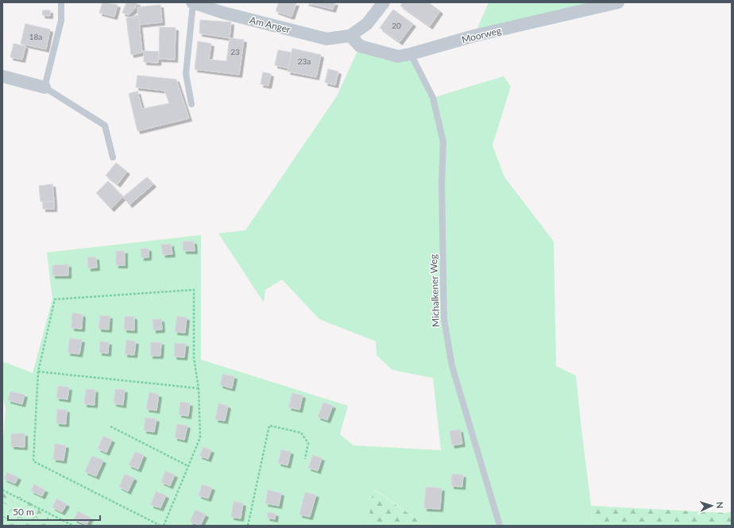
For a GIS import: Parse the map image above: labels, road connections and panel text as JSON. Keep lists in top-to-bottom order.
{
  "streets": {
    "street": ["Am Anger", "Moorweg"],
    "lane": ["Michalkener Weg"]
  },
  "crossings": [
    ["Am Anger", "Moorweg"],
    ["Moorweg", "Michalkener Weg"]
  ],
  "house_numbers": [
    "20",
    "18a",
    "23",
    "23a"
  ],
  "scale_bar": "50 m",
  "north": "right"
}
